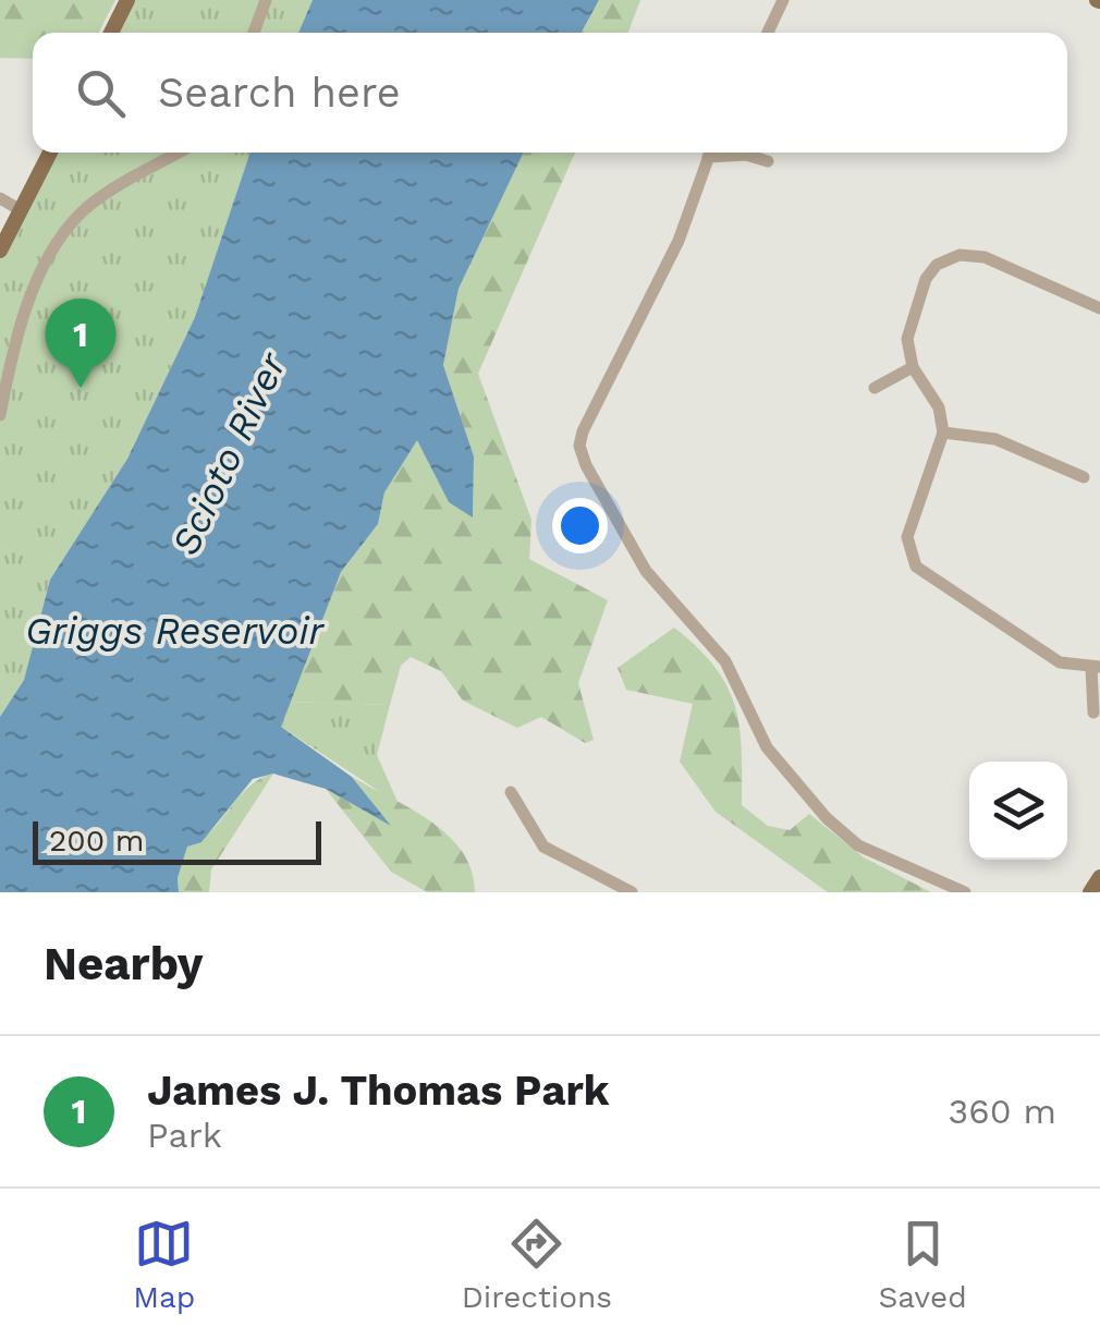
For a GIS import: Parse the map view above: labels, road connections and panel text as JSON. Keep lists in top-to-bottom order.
{
  "water": ["Scioto River", "Griggs Reservoir"],
  "scale_bar": "200 m",
  "page": {
    "search": "Search here",
    "pins": "1",
    "scale": "200 m",
    "heading": "Nearby",
    "list": [
      {
        "mark": "1",
        "name": "James J. Thomas Park",
        "note": "Park",
        "value": "360 m"
      }
    ],
    "nav": ["Map", "Directions", "Saved"]
  }
}
